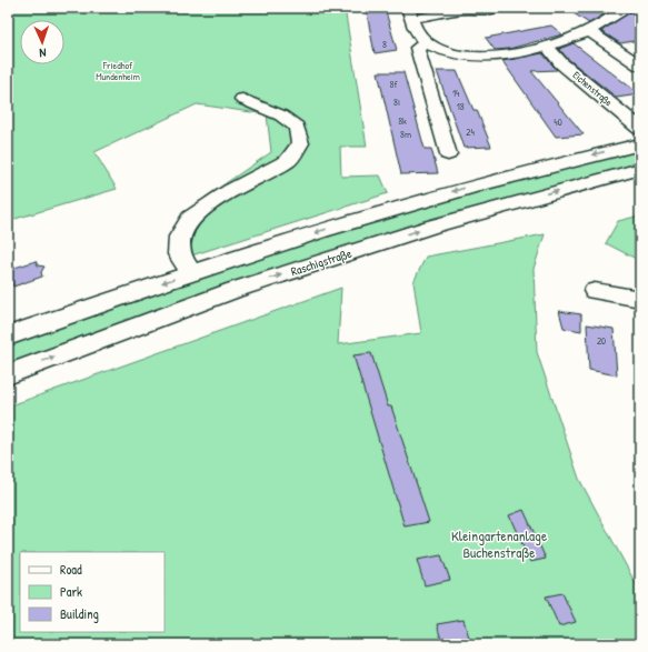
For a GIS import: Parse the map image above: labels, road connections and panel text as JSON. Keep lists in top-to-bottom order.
{
  "streets": {
    "street": ["Eichenstraße", "Raschigstraße"]
  },
  "parks": ["Friedhof Mundenheim", "Kleingartenanlage Buchenstraße"],
  "house_numbers": [
    "8",
    "8f",
    "14",
    "8i",
    "18",
    "8k",
    "40",
    "24",
    "8m",
    "20"
  ],
  "legend": ["Road", "Park", "Building"],
  "north": "bottom"
}
